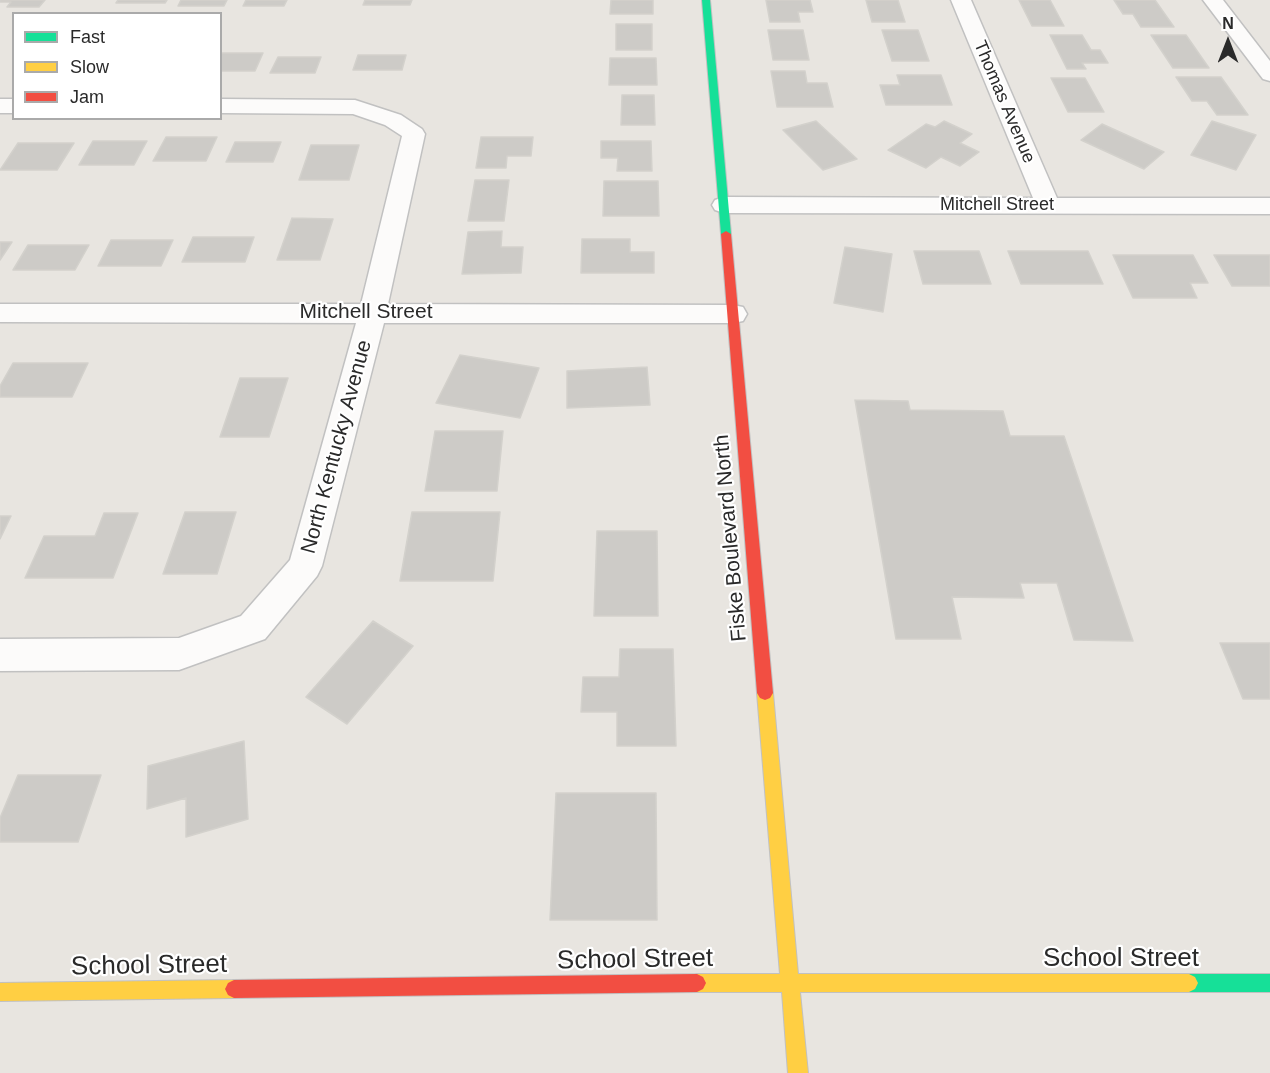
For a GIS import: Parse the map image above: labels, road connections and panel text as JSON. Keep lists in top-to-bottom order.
{
  "streets": {
    "street": [
      "Thomas Avenue",
      "Mitchell Street",
      "North Kentucky Avenue",
      "Fiske Boulevard North",
      "School Street"
    ]
  },
  "crossings": [
    ["Thomas Avenue", "Mitchell Street"],
    ["Mitchell Street", "North Kentucky Avenue"],
    ["Mitchell Street", "Fiske Boulevard North"],
    ["Fiske Boulevard North", "School Street"]
  ],
  "legend": ["Fast", "Slow", "Jam"],
  "north": "top"
}
